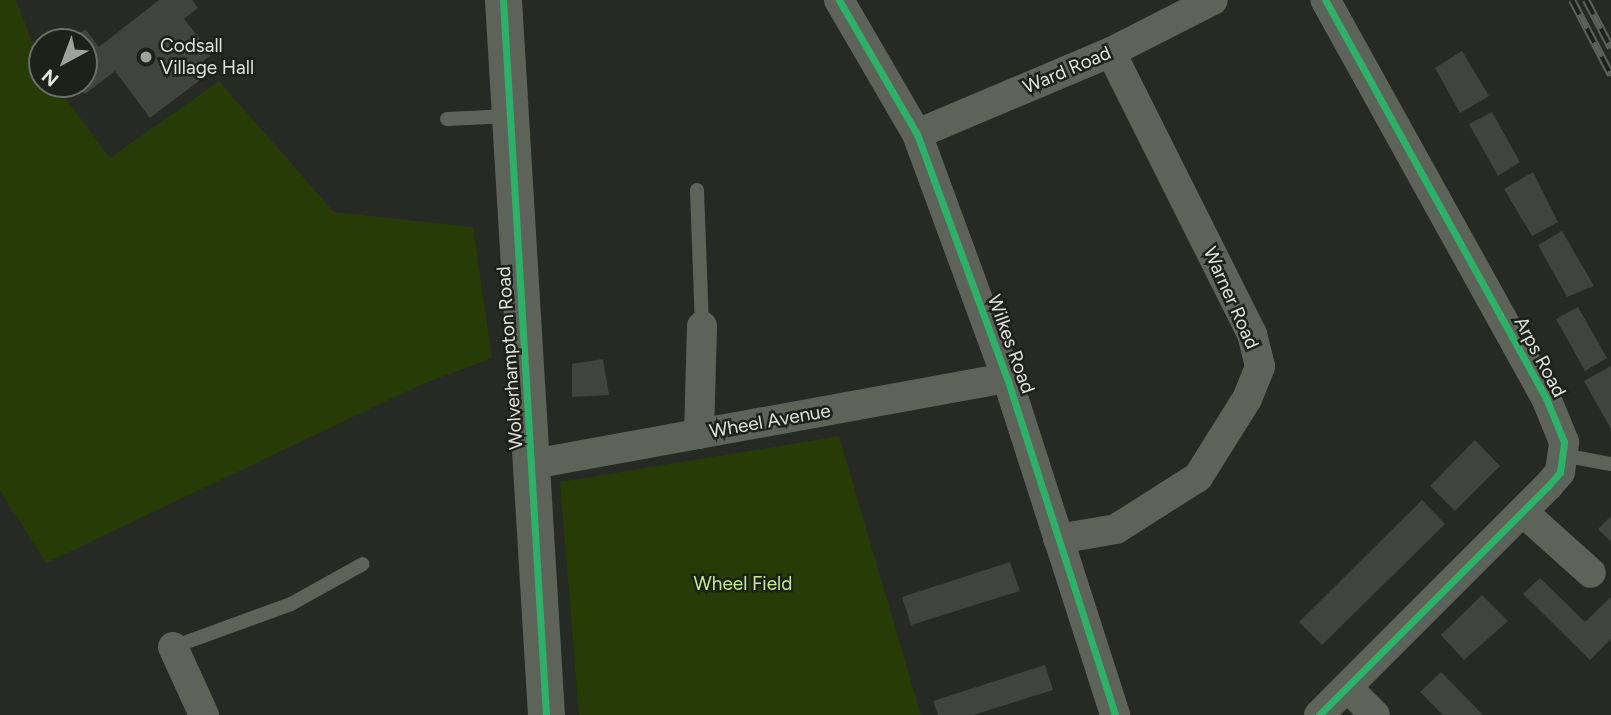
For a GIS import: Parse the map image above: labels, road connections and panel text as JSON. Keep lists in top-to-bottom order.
{
  "streets": {
    "street": [
      "Ward Road",
      "Warner Road",
      "Wilkes Road",
      "Arps Road",
      "Wolverhampton Road",
      "Wheel Avenue"
    ]
  },
  "crossings": [
    ["Ward Road", "Warner Road"],
    ["Ward Road", "Wilkes Road"],
    ["Warner Road", "Wilkes Road"],
    ["Wilkes Road", "Wheel Avenue"],
    ["Wolverhampton Road", "Wheel Avenue"]
  ],
  "parks": ["Wheel Field"],
  "places": ["Codsall Village Hall"],
  "north": "bottom left"
}
